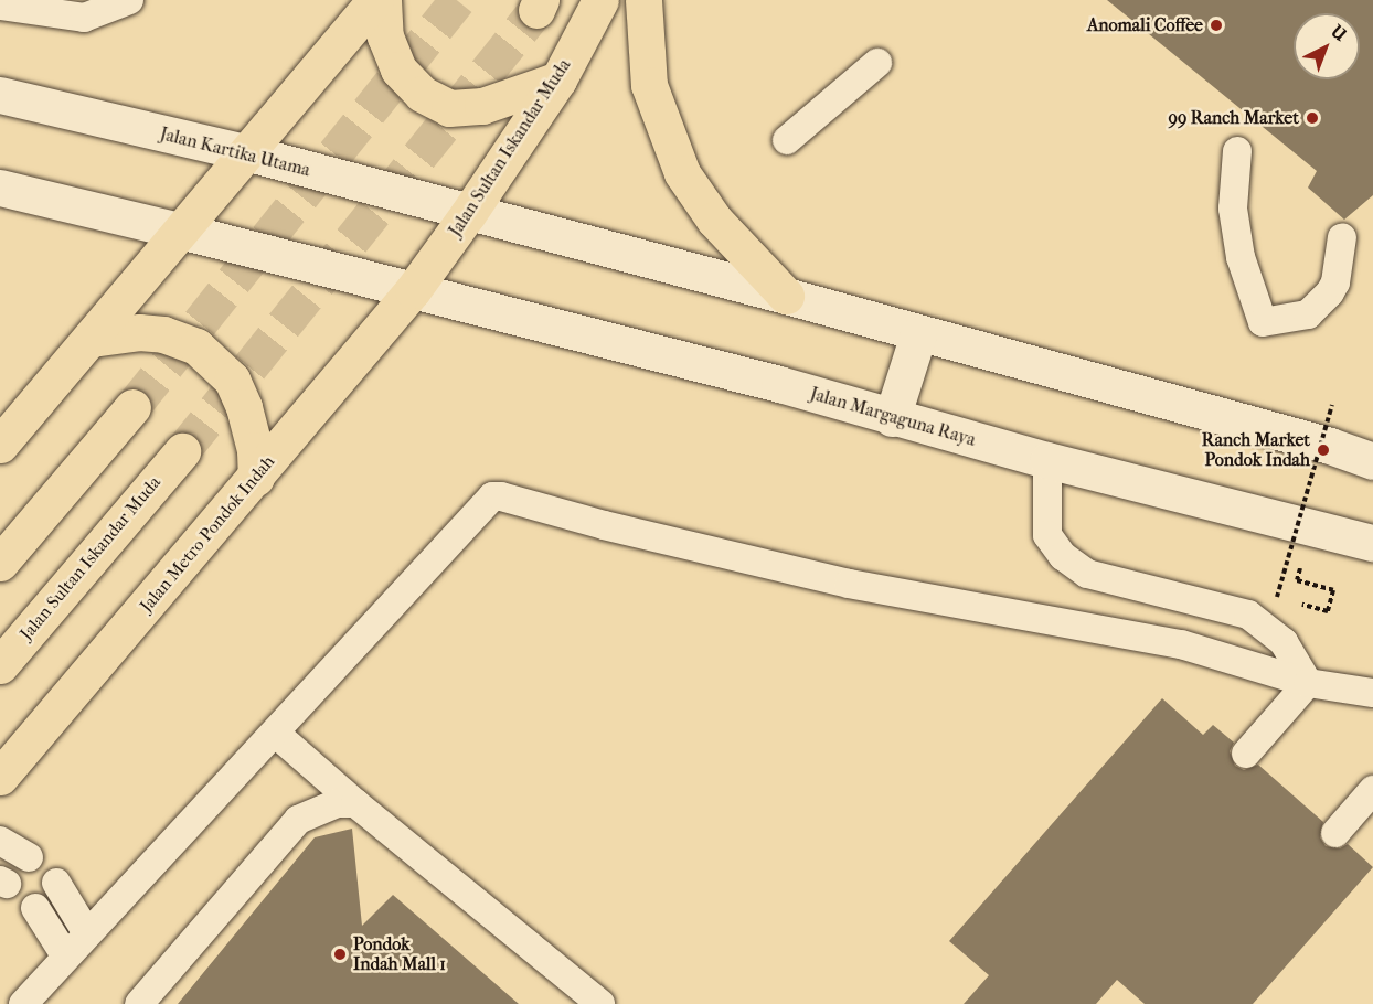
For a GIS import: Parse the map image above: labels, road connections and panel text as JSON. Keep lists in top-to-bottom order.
{
  "streets": {
    "highway": ["Jalan Sultan Iskandar Muda", "Jalan Metro Pondok Indah"],
    "main road": ["Jalan Kartika Utama", "Jalan Margaguna Raya"]
  },
  "crossings": [
    ["Jalan Sultan Iskandar Muda", "Jalan Kartika Utama"],
    ["Jalan Sultan Iskandar Muda", "Jalan Margaguna Raya"],
    ["Jalan Sultan Iskandar Muda", "Jalan Metro Pondok Indah"],
    ["Jalan Margaguna Raya", "Jalan Metro Pondok Indah"]
  ],
  "places": [
    "Anomali Coffee",
    "99 Ranch Market",
    "Ranch Market Pondok Indah",
    "Pondok Indah Mall 1"
  ],
  "north": "top right"
}
